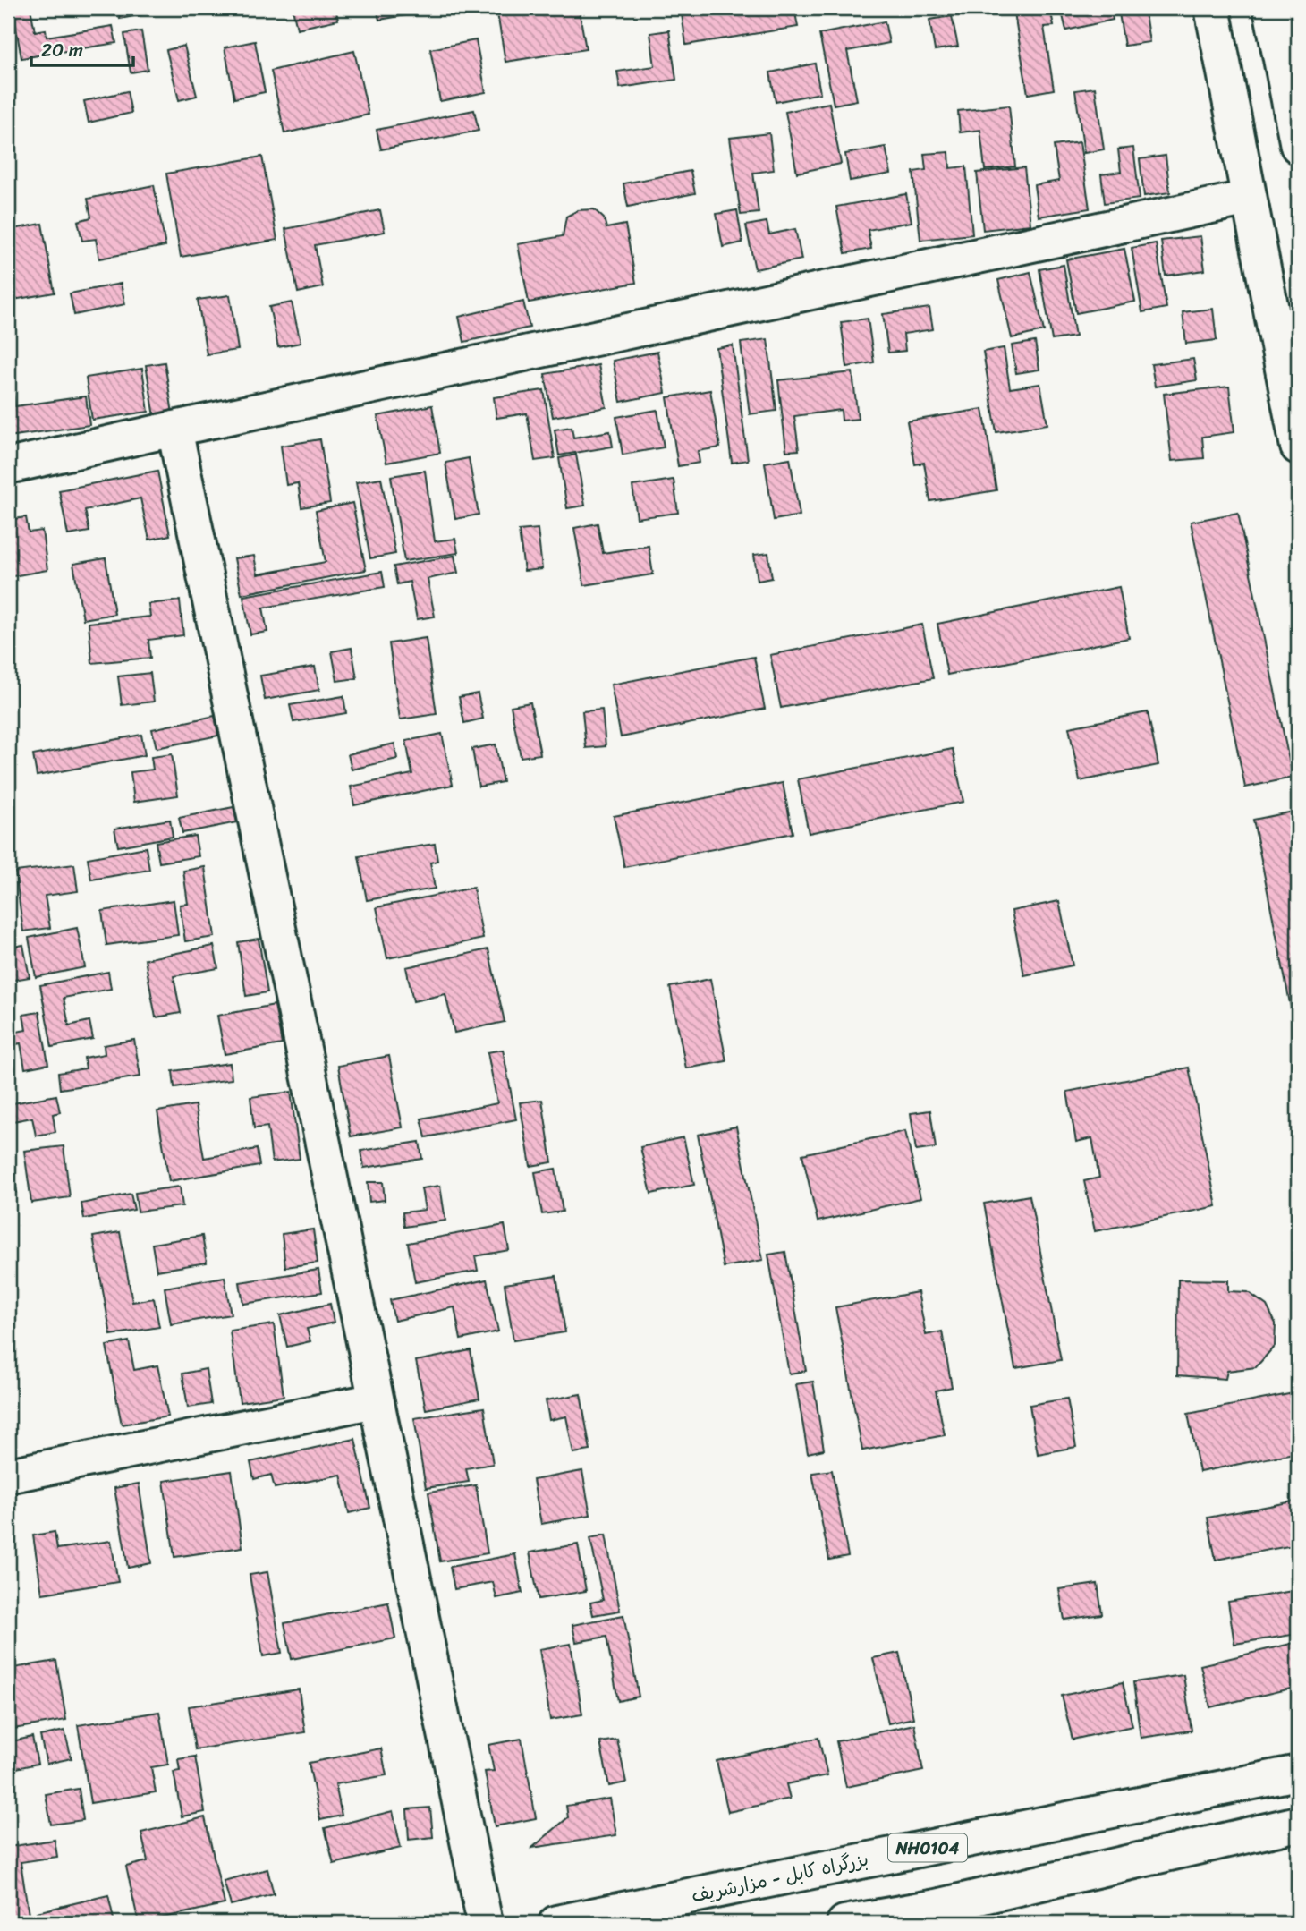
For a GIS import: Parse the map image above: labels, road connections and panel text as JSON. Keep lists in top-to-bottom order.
{
  "streets": {
    "main road": ["NH0104", "بزرگراه کابل - مزارشریف"]
  },
  "scale_bar": "20 m"
}
